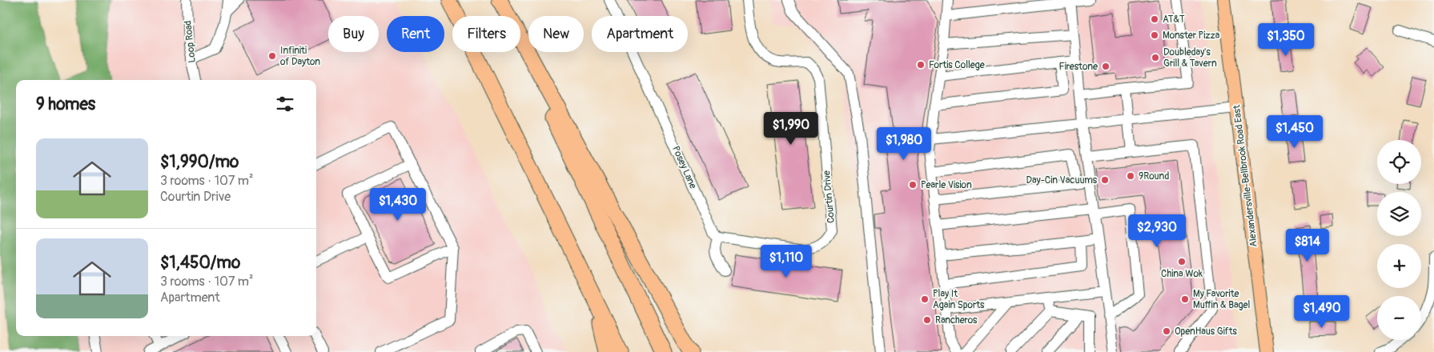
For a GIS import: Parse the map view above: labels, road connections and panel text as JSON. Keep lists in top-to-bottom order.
{
  "streets": {
    "main road": ["Alexandersville-Bellbrook Road East"],
    "street": ["Loop Road", "Posey Lane", "Courtin Drive"]
  },
  "crossings": [
    ["Posey Lane", "Courtin Drive"]
  ],
  "places": [
    "AT&T",
    "Monster Pizza",
    "Infiniti of Dayton",
    "Doubleday's Grill & Tavern",
    "Fortis College",
    "Firestone",
    "9Round",
    "Day-Cin Vacuums",
    "Pearle Vision",
    "China Wok",
    "Play It Again Sports",
    "My Favorite Muffin & Bagel",
    "Rancheros",
    "OpenHaus Gifts"
  ],
  "page": {
    "chip": [
      "Buy",
      "Rent",
      "Filters",
      "New",
      "Apartment"
    ],
    "price": [
      "$1,350",
      "$1,990",
      "$1,450",
      "$1,980",
      "$1,430",
      "$2,930",
      "$814",
      "$1,110",
      "$1,490"
    ],
    "heading": "9 homes",
    "list": [
      {
        "name": "$1,990/mo",
        "note": "3 rooms · 107 m² · Courtin Drive"
      },
      {
        "name": "$1,450/mo",
        "note": "3 rooms · 107 m² · Apartment"
      }
    ],
    "map_buttons": ["+", "−"]
  }
}
